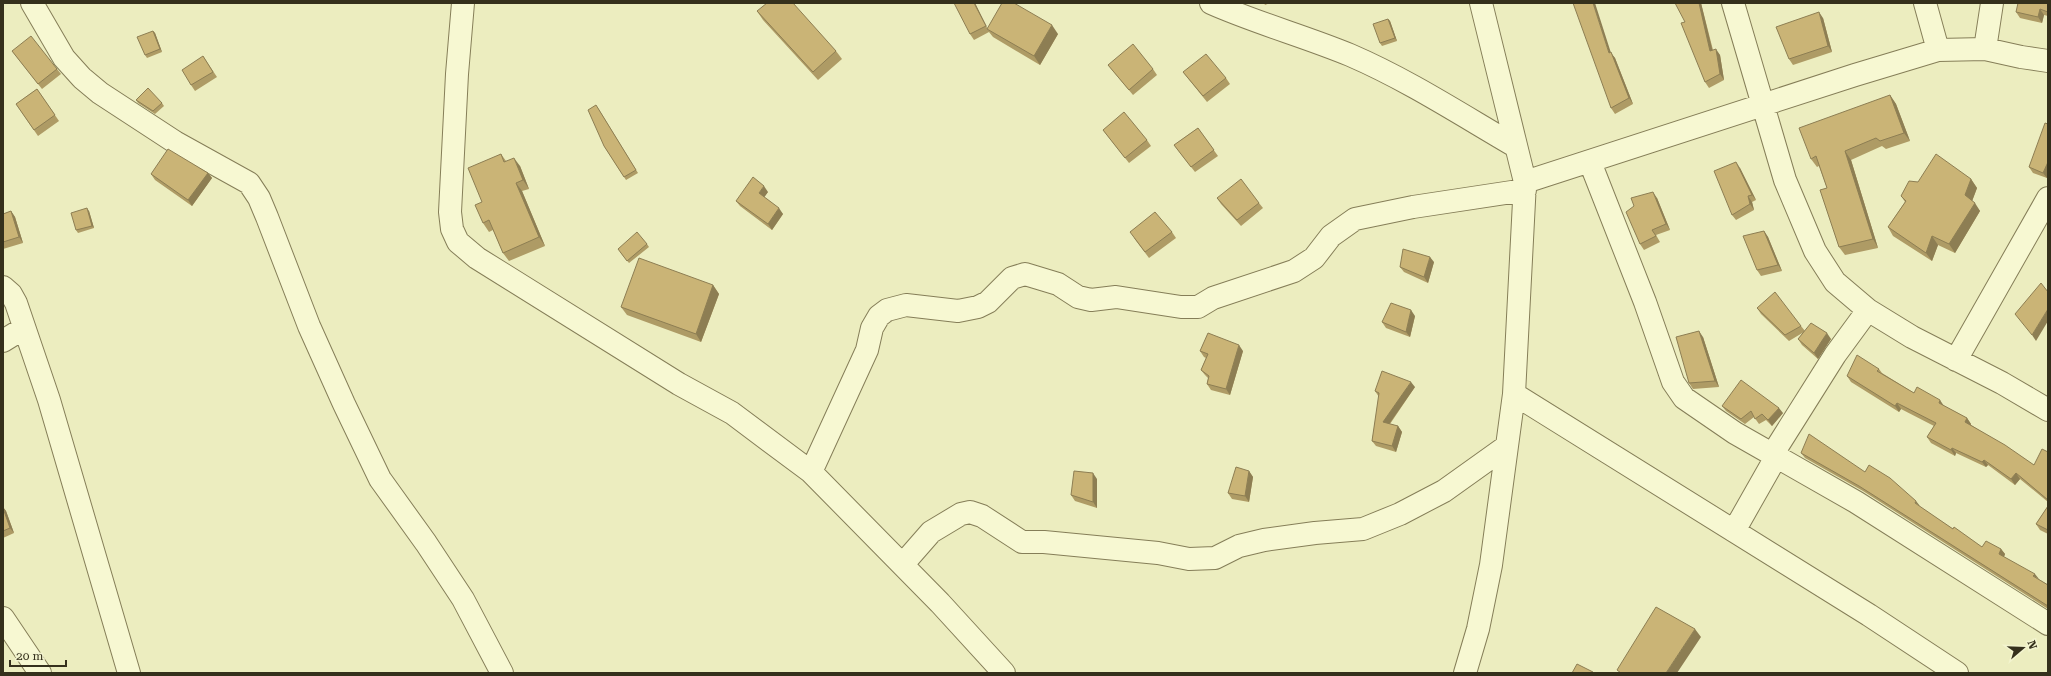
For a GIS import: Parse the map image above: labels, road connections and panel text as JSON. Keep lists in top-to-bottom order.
{
  "scale_bar": "20 m",
  "north": "right"
}
